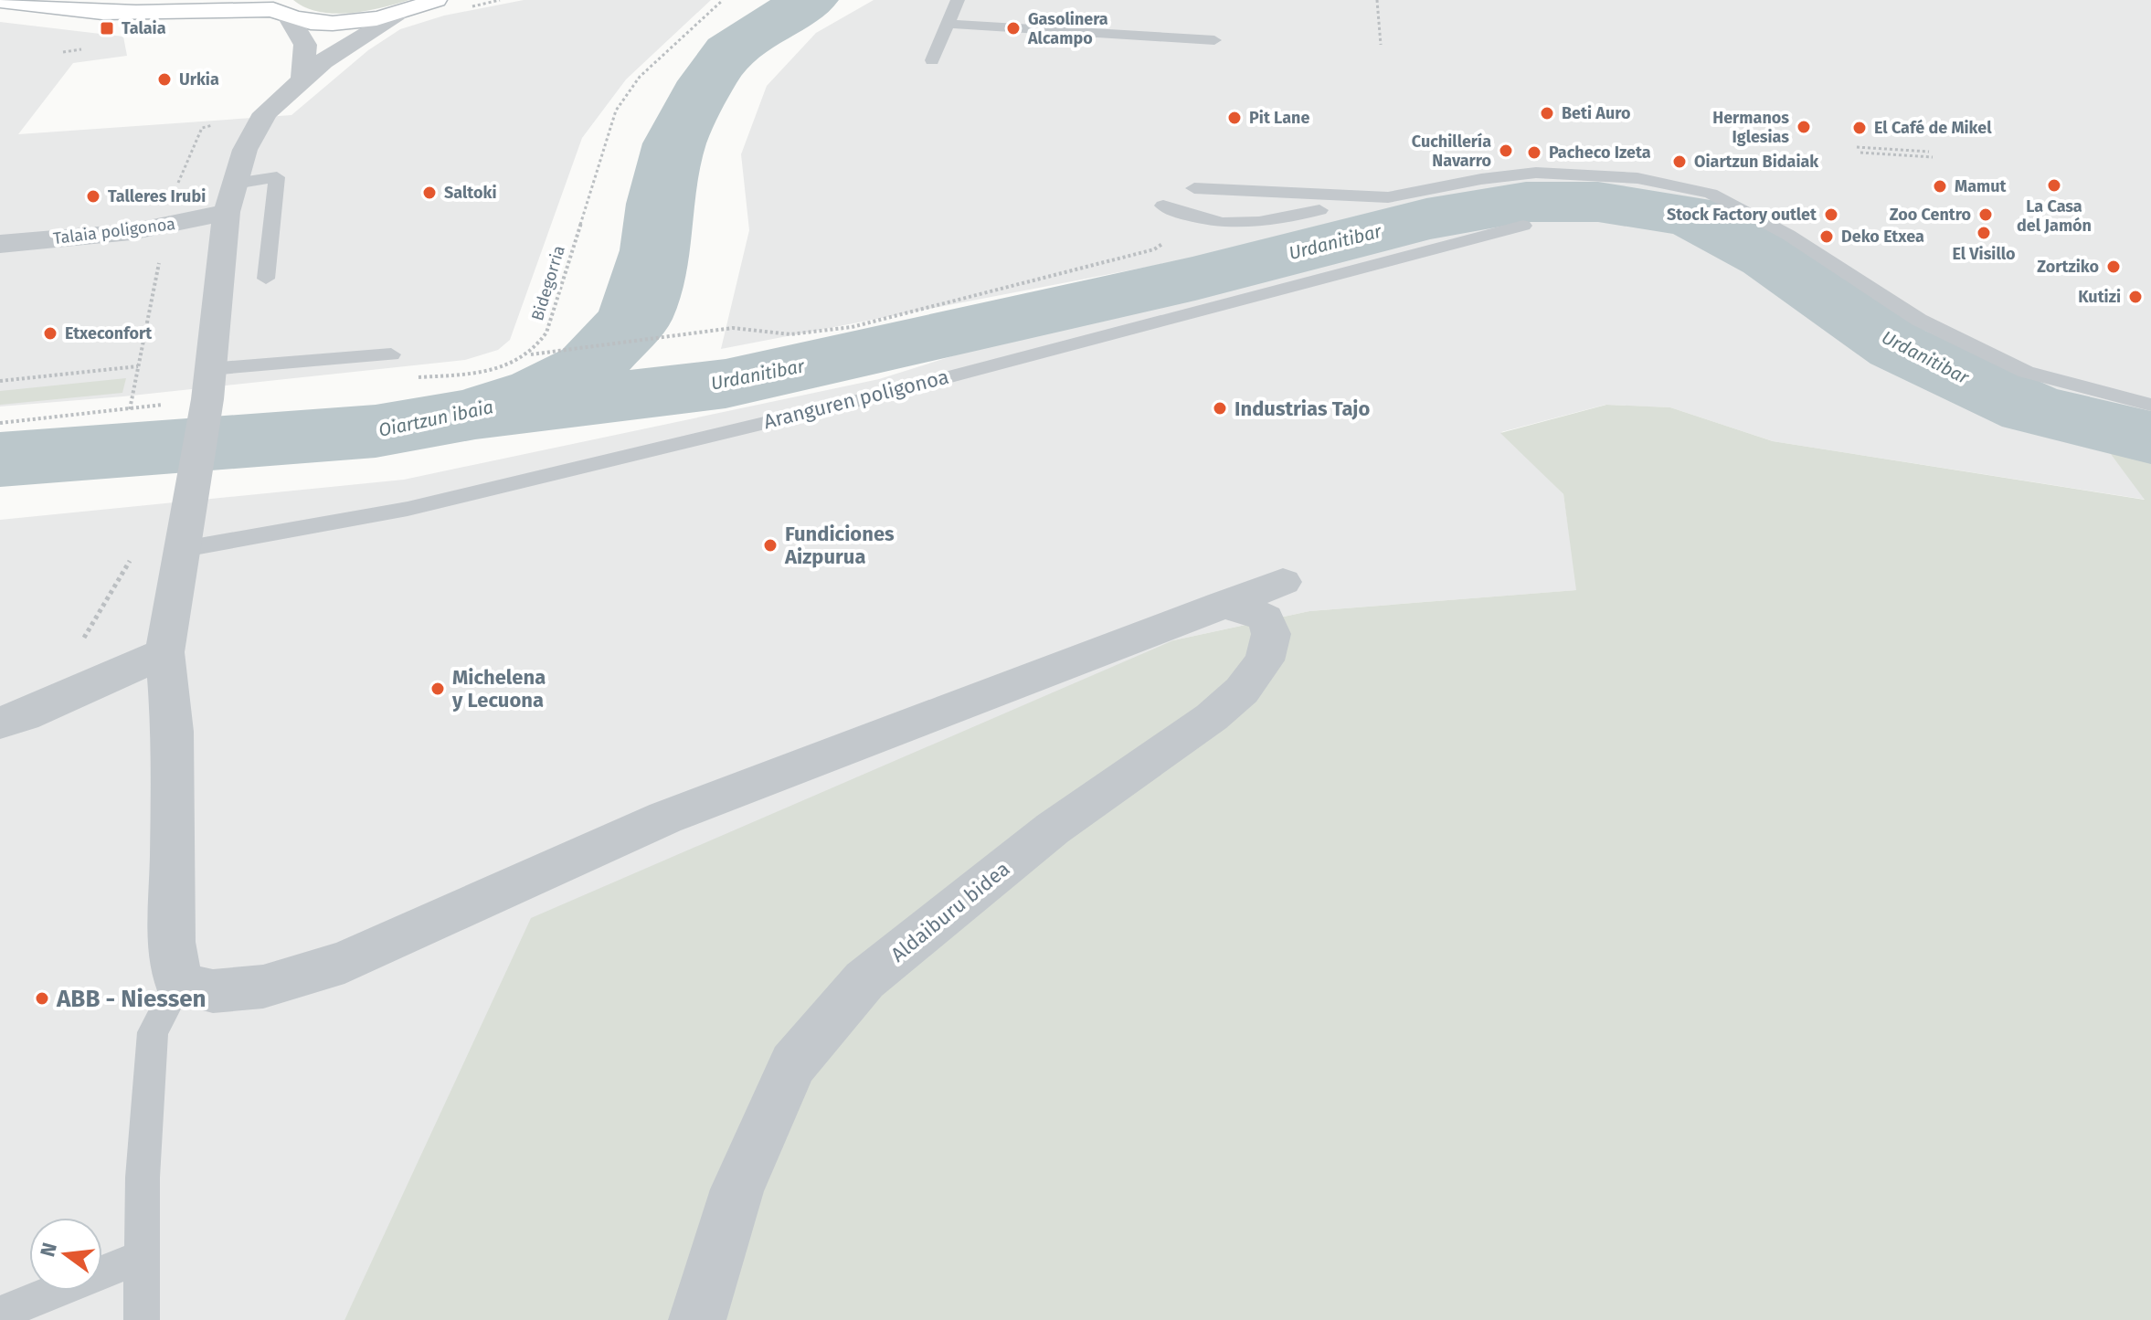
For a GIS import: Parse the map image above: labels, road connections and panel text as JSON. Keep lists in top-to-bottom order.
{
  "streets": {
    "street": ["Talaia poligonoa", "Aldaiburu bidea"],
    "lane": ["Aranguren poligonoa"],
    "path": ["Bidegorria"]
  },
  "water": ["Urdanitibar", "Oiartzun ibaia"],
  "places": {
    "transit": ["Talaia"],
    "other": [
      "Gasolinera Alcampo",
      "Urkia",
      "Beti Auro",
      "Pit Lane",
      "Hermanos Iglesias",
      "El Café de Mikel",
      "Cuchillería Navarro",
      "Pacheco Izeta",
      "Oiartzun Bidaiak",
      "La Casa del Jamón",
      "Mamut",
      "Saltoki",
      "Talleres Irubi",
      "Stock Factory outlet",
      "Zoo Centro",
      "El Visillo",
      "Deko Etxea",
      "Zortziko",
      "Kutizi",
      "Etxeconfort",
      "Industrias Tajo",
      "Fundiciones Aizpurua",
      "Michelena y Lecuona",
      "ABB - Niessen"
    ]
  },
  "north": "left"
}
